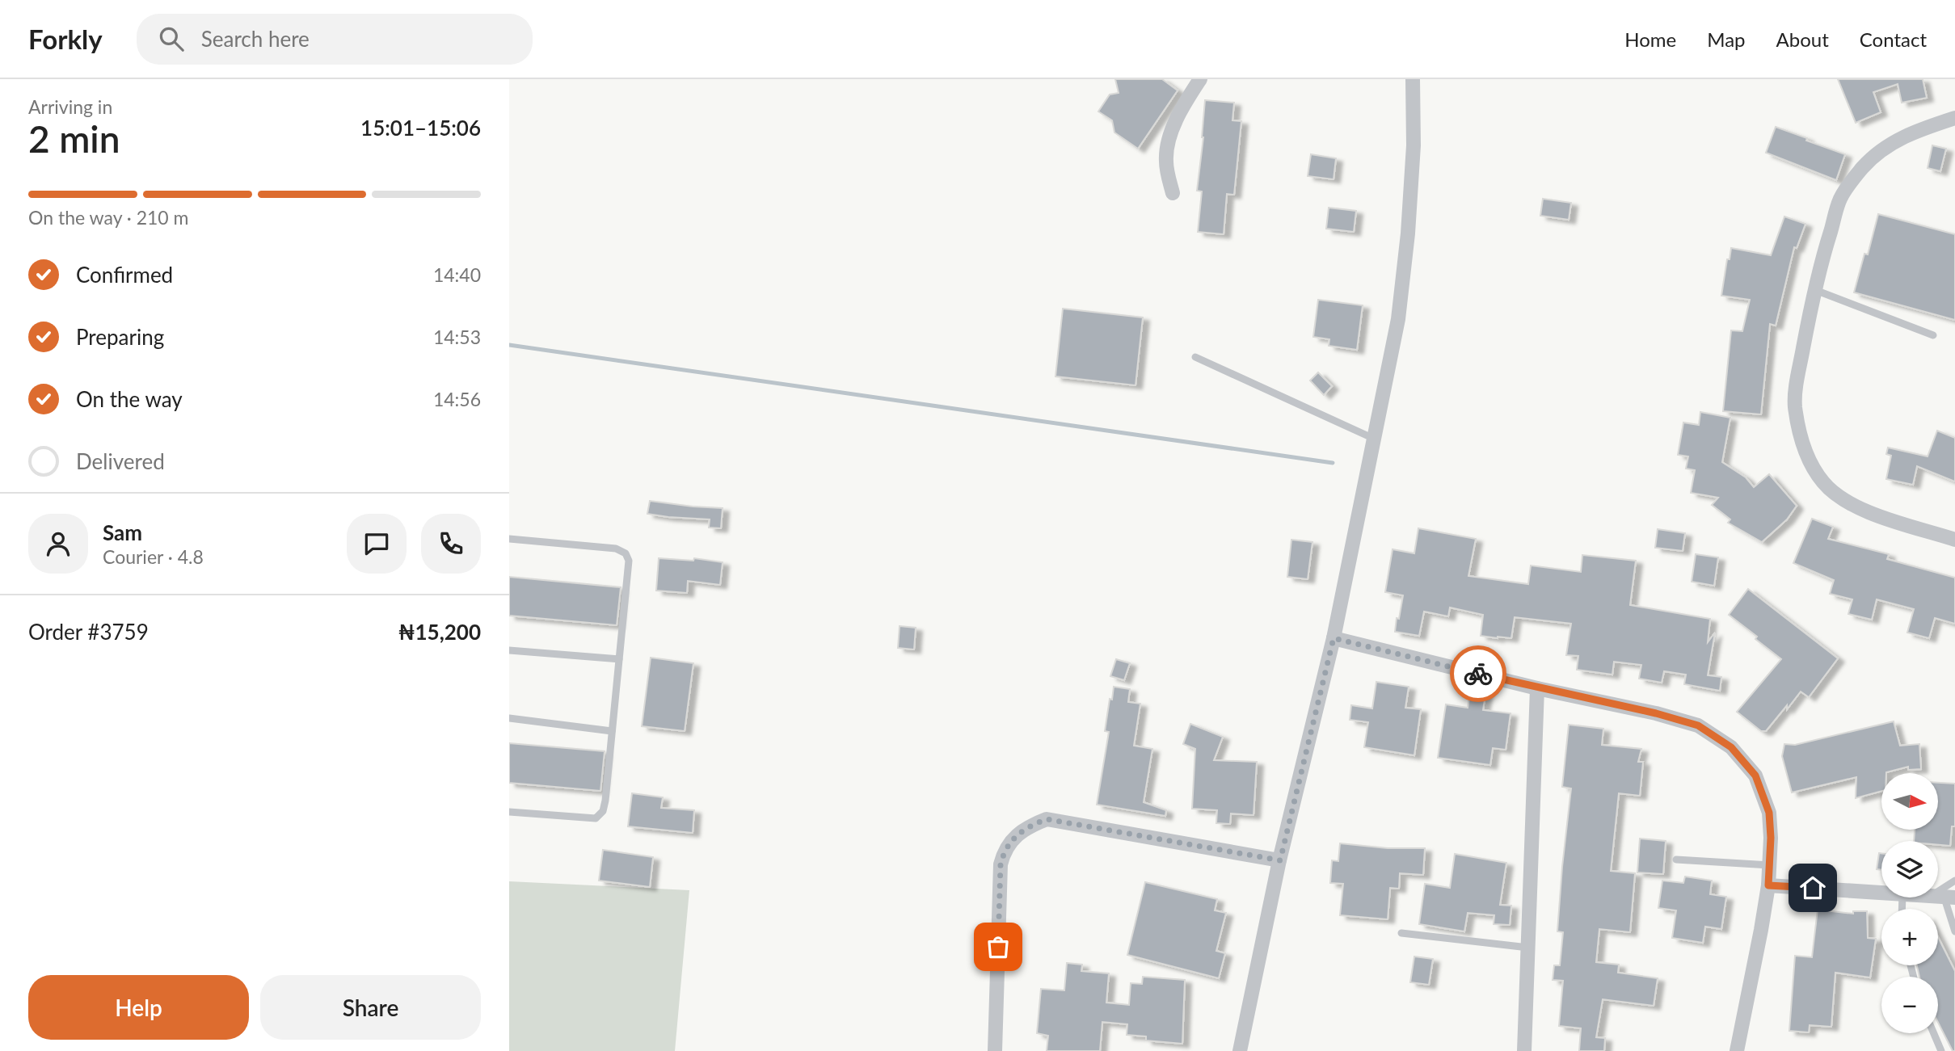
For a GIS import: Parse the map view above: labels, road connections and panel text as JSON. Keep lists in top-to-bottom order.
{
  "north": "right",
  "page": {
    "header": "Forkly",
    "search": "Search here",
    "nav": [
      "Home",
      "Map",
      "About",
      "Contact"
    ],
    "heading": ["2 min", "Arriving in", "15:01–15:06"],
    "panel": [
      "Sam",
      "Courier · 4.8",
      "Order #3759",
      "₦15,200"
    ],
    "bar": "On the way · 210 m",
    "list": [
      ["Confirmed", "14:40"],
      ["Preparing", "14:53"],
      ["On the way", "14:56"],
      "Delivered"
    ],
    "map_buttons": ["+", "−"],
    "buttons": ["Help", "Share"]
  }
}
